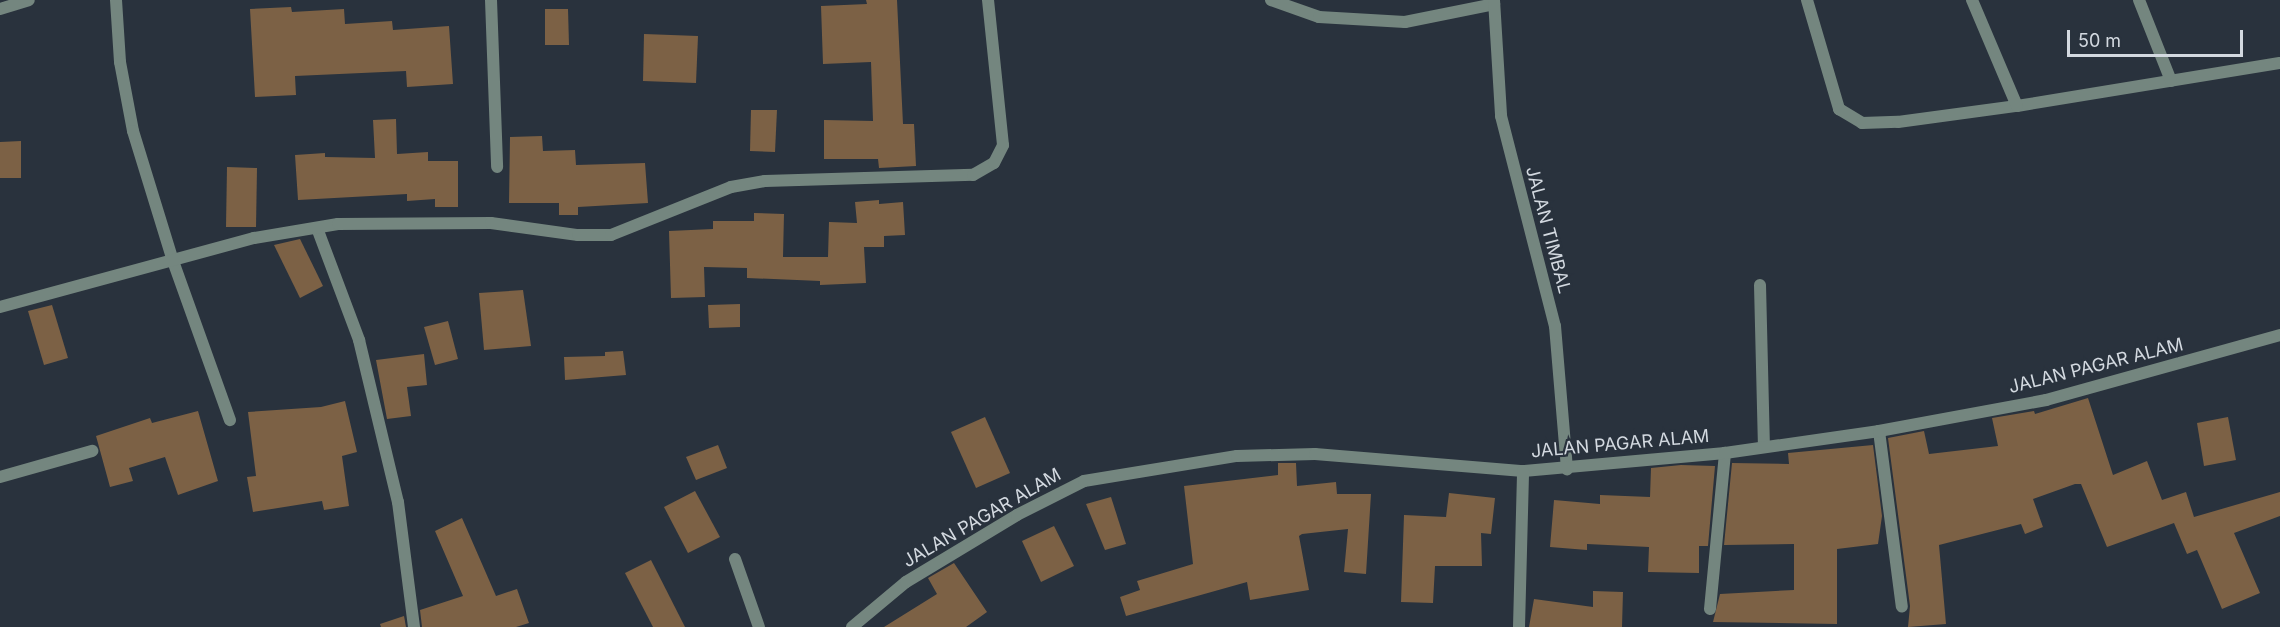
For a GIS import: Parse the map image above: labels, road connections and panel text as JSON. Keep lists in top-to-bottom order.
{
  "streets": {
    "street": ["JALAN TIMBAL", "JALAN PAGAR ALAM"]
  },
  "crossings": [
    ["JALAN TIMBAL", "JALAN PAGAR ALAM"]
  ],
  "scale_bar": "50 m"
}
